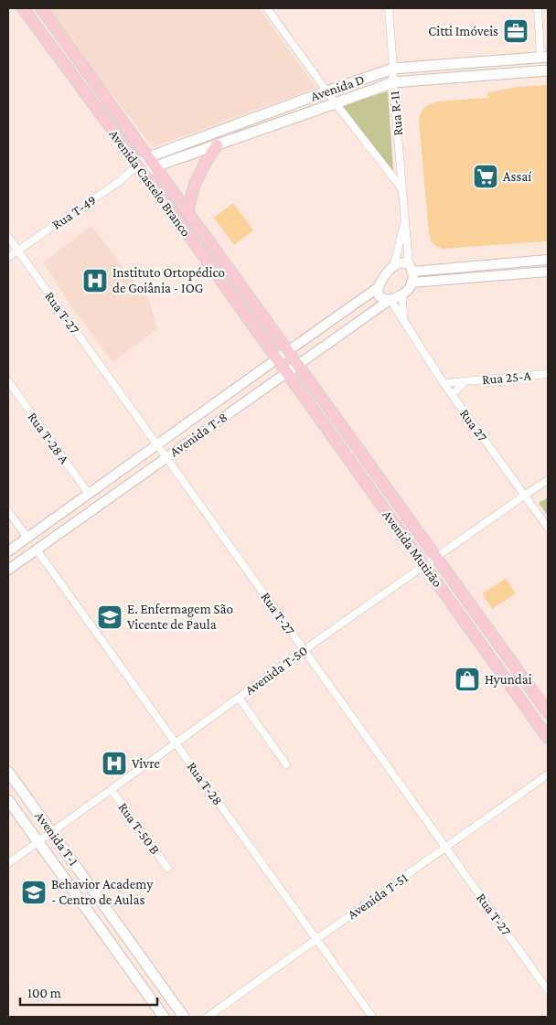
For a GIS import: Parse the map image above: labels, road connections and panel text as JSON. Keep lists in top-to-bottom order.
{
  "streets": {
    "main road": [
      "Avenida D",
      "Avenida Castelo Branco",
      "Avenida Mutirão",
      "Avenida T-1"
    ],
    "street": [
      "Rua R-11",
      "Rua T-49",
      "Rua T-27",
      "Rua 25-A",
      "Rua 27",
      "Avenida T-8",
      "Rua T-28 A",
      "Avenida T-50",
      "Rua T-28",
      "Rua T-50 B",
      "Avenida T-51"
    ]
  },
  "crossings": [
    ["Avenida D", "Rua R-11"],
    ["Avenida D", "Avenida Castelo Branco"],
    ["Avenida D", "Rua T-49"],
    ["Rua R-11", "Rua 27"],
    ["Rua R-11", "Avenida T-8"],
    ["Avenida Castelo Branco", "Rua T-49"],
    ["Avenida Castelo Branco", "Avenida T-8"],
    ["Avenida Castelo Branco", "Avenida Mutirão"],
    ["Rua T-49", "Rua T-27"],
    ["Rua T-27", "Avenida T-8"],
    ["Rua T-27", "Avenida T-50"],
    ["Rua T-27", "Avenida T-51"],
    ["Rua 25-A", "Rua 27"],
    ["Rua 27", "Avenida T-8"],
    ["Rua 27", "Avenida T-50"],
    ["Avenida T-8", "Rua T-28 A"],
    ["Avenida T-8", "Avenida Mutirão"],
    ["Avenida T-8", "Rua T-28"],
    ["Avenida Mutirão", "Avenida T-50"],
    ["Avenida T-50", "Rua T-28"],
    ["Avenida T-50", "Rua T-50 B"],
    ["Avenida T-50", "Avenida T-1"],
    ["Rua T-28", "Avenida T-51"]
  ],
  "places": {
    "office": ["Citti Imóveis"],
    "supermarket": ["Assaí"],
    "hospital": ["Instituto Ortopédico de Goiânia - IOG", "Vivre"],
    "school or university": ["E. Enfermagem São Vicente de Paula", "Behavior Academy - Centro de Aulas"],
    "shop": ["Hyundai"]
  },
  "scale_bar": "100 m"
}
